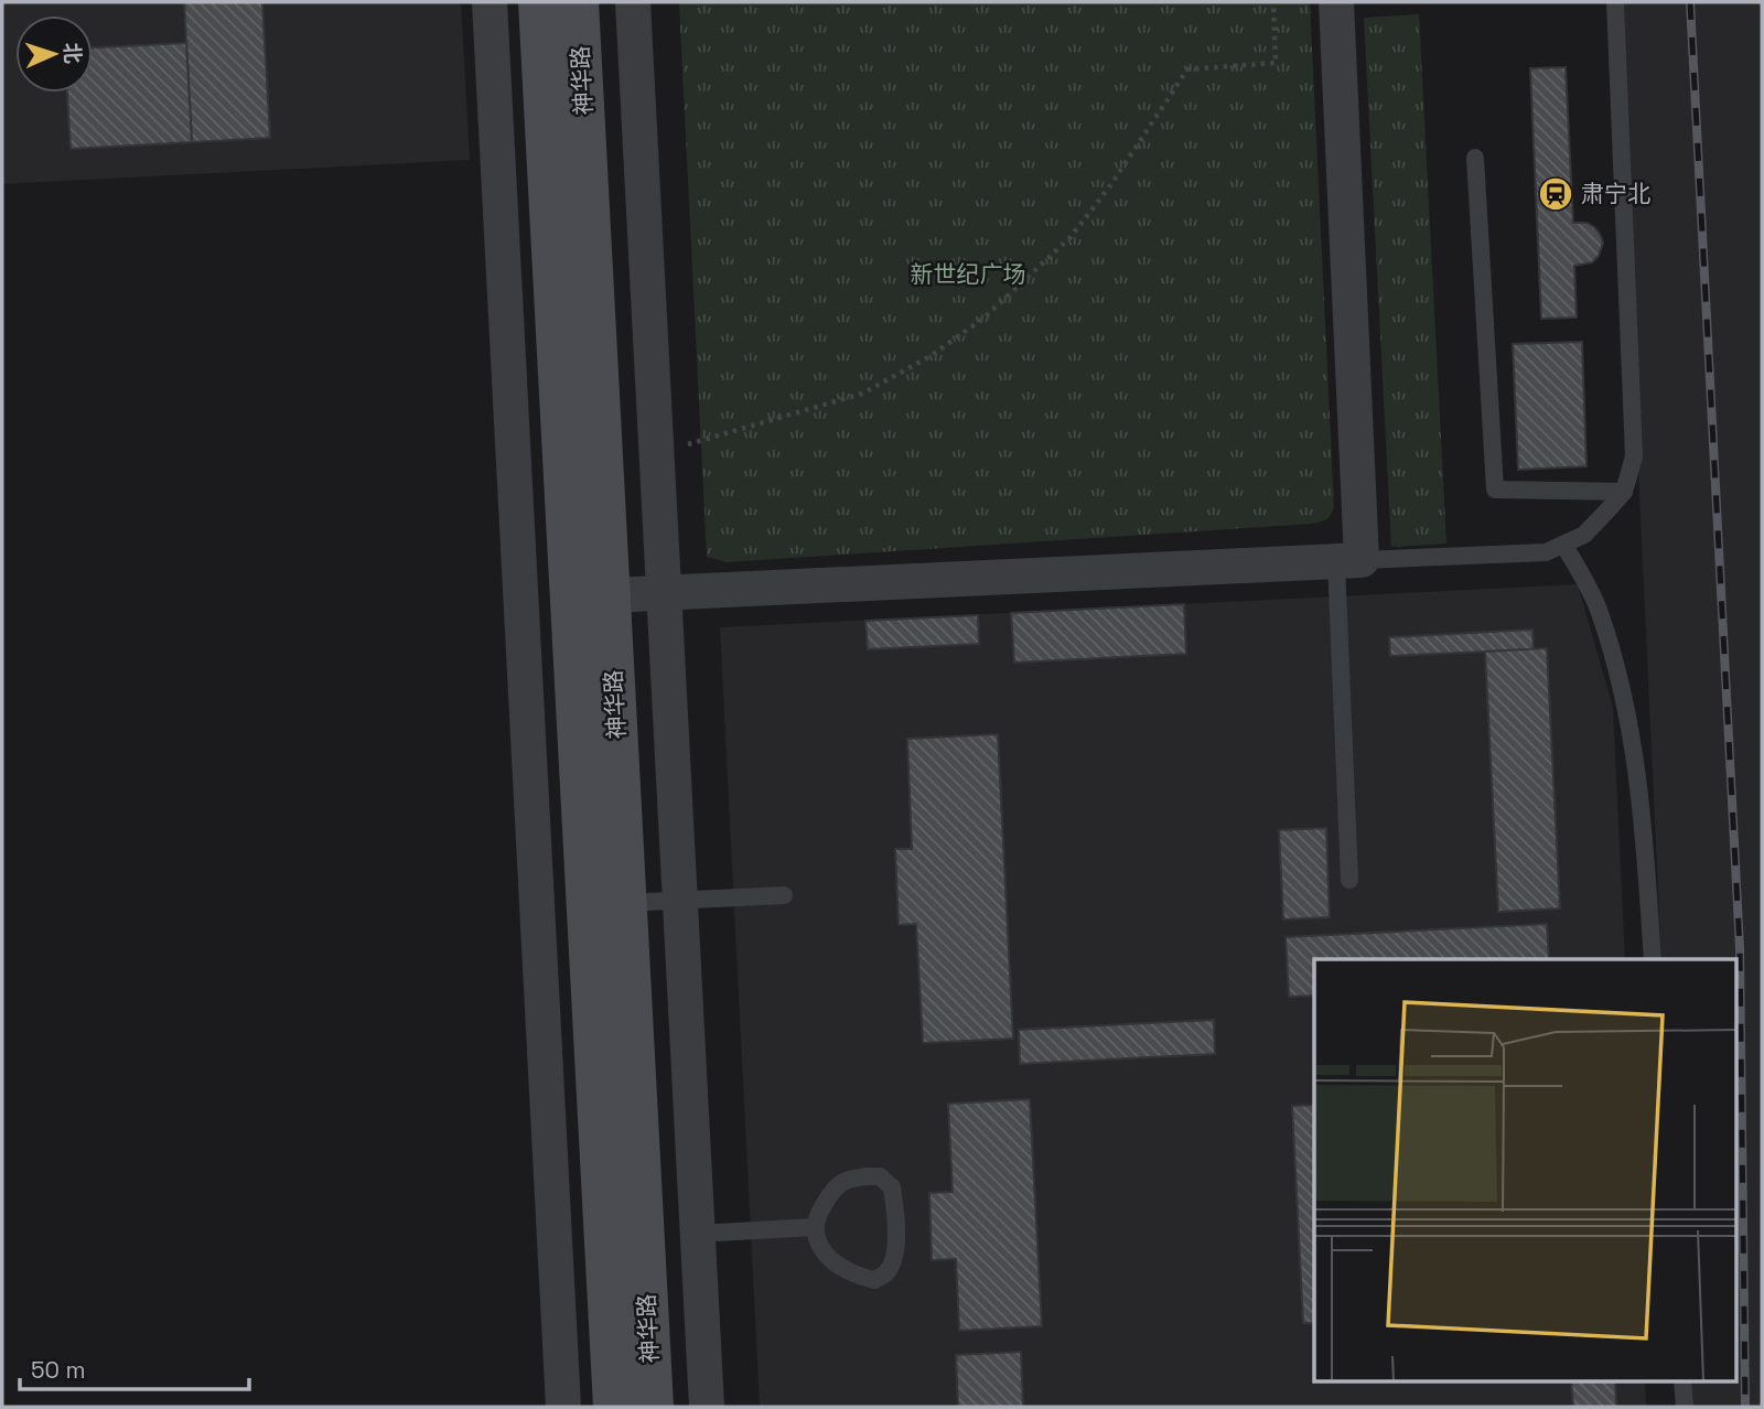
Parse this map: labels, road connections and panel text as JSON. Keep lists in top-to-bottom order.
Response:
{
  "streets": {
    "main road": ["神华路"]
  },
  "parks": ["新世纪广场"],
  "places": {
    "station": ["肃宁北"]
  },
  "scale_bar": "50 m",
  "north": "right"
}
